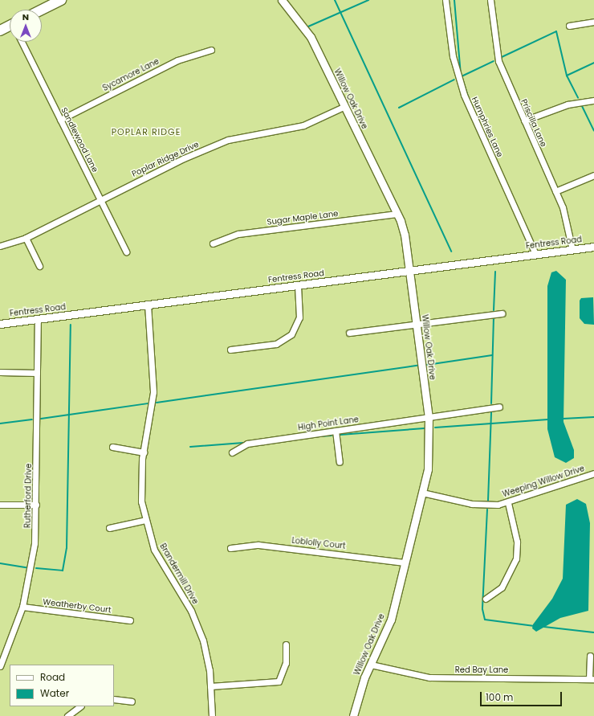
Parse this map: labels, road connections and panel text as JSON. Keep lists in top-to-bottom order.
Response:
{
  "streets": {
    "street": [
      "Sycamore Lane",
      "Willow Oak Drive",
      "Priscilla Lane",
      "Humphries Lane",
      "Sandlewood Lane",
      "Poplar Ridge Drive",
      "Sugar Maple Lane",
      "Fentress Road",
      "High Point Lane",
      "Weeping Willow Drive",
      "Rutherford Drive",
      "Loblolly Court",
      "Brandermill Drive",
      "Weatherby Court",
      "Red Bay Lane"
    ]
  },
  "crossings": [
    ["Sycamore Lane", "Sandlewood Lane"],
    ["Willow Oak Drive", "Poplar Ridge Drive"],
    ["Willow Oak Drive", "Sugar Maple Lane"],
    ["Willow Oak Drive", "Fentress Road"],
    ["Willow Oak Drive", "High Point Lane"],
    ["Willow Oak Drive", "Weeping Willow Drive"],
    ["Willow Oak Drive", "Loblolly Court"],
    ["Willow Oak Drive", "Red Bay Lane"],
    ["Priscilla Lane", "Fentress Road"],
    ["Humphries Lane", "Fentress Road"],
    ["Sandlewood Lane", "Poplar Ridge Drive"],
    ["Fentress Road", "Rutherford Drive"],
    ["Fentress Road", "Brandermill Drive"],
    ["Rutherford Drive", "Weatherby Court"]
  ],
  "districts": ["POPLAR RIDGE"],
  "legend": ["Road", "Water"],
  "scale_bar": "100 m",
  "north": "top"
}
